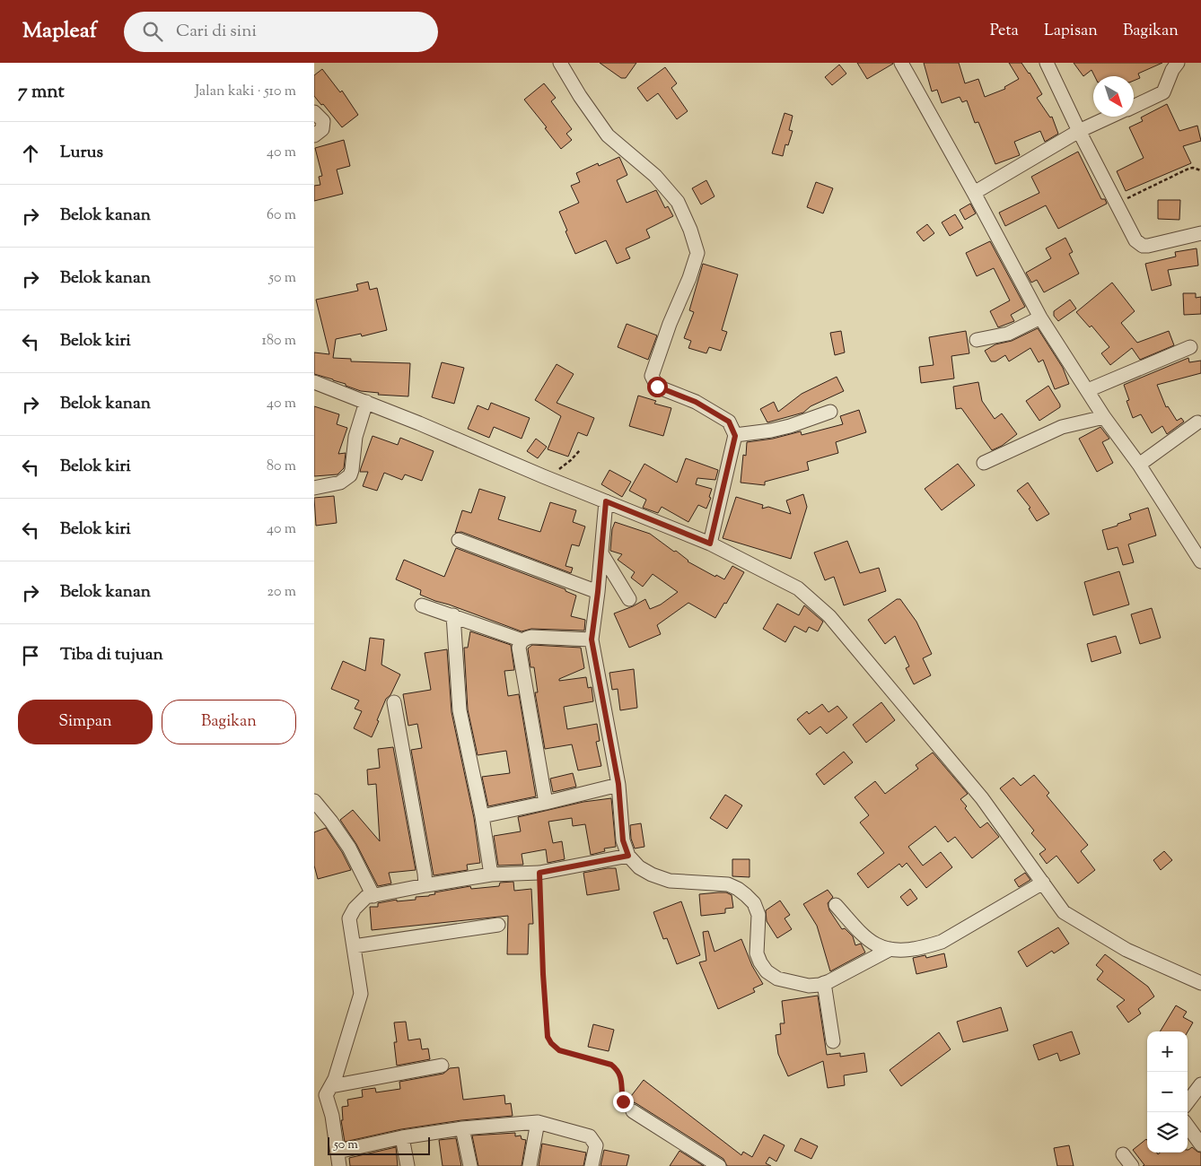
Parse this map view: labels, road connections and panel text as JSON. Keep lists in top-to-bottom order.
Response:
{
  "scale_bar": "50 m",
  "north": "bottom right",
  "page": {
    "header": "Mapleaf",
    "search": "Cari di sini",
    "nav": ["Peta", "Lapisan", "Bagikan"],
    "heading": ["7 mnt", "Jalan kaki · 510 m"],
    "list": [
      ["Lurus", "40 m"],
      ["Belok kanan", "60 m"],
      ["Belok kanan", "50 m"],
      ["Belok kiri", "180 m"],
      ["Belok kanan", "40 m"],
      ["Belok kiri", "80 m"],
      ["Belok kiri", "40 m"],
      ["Belok kanan", "20 m"],
      "Tiba di tujuan"
    ],
    "buttons": ["Simpan", "Bagikan"],
    "map_buttons": ["+", "−"],
    "scale": "50 m"
  }
}
